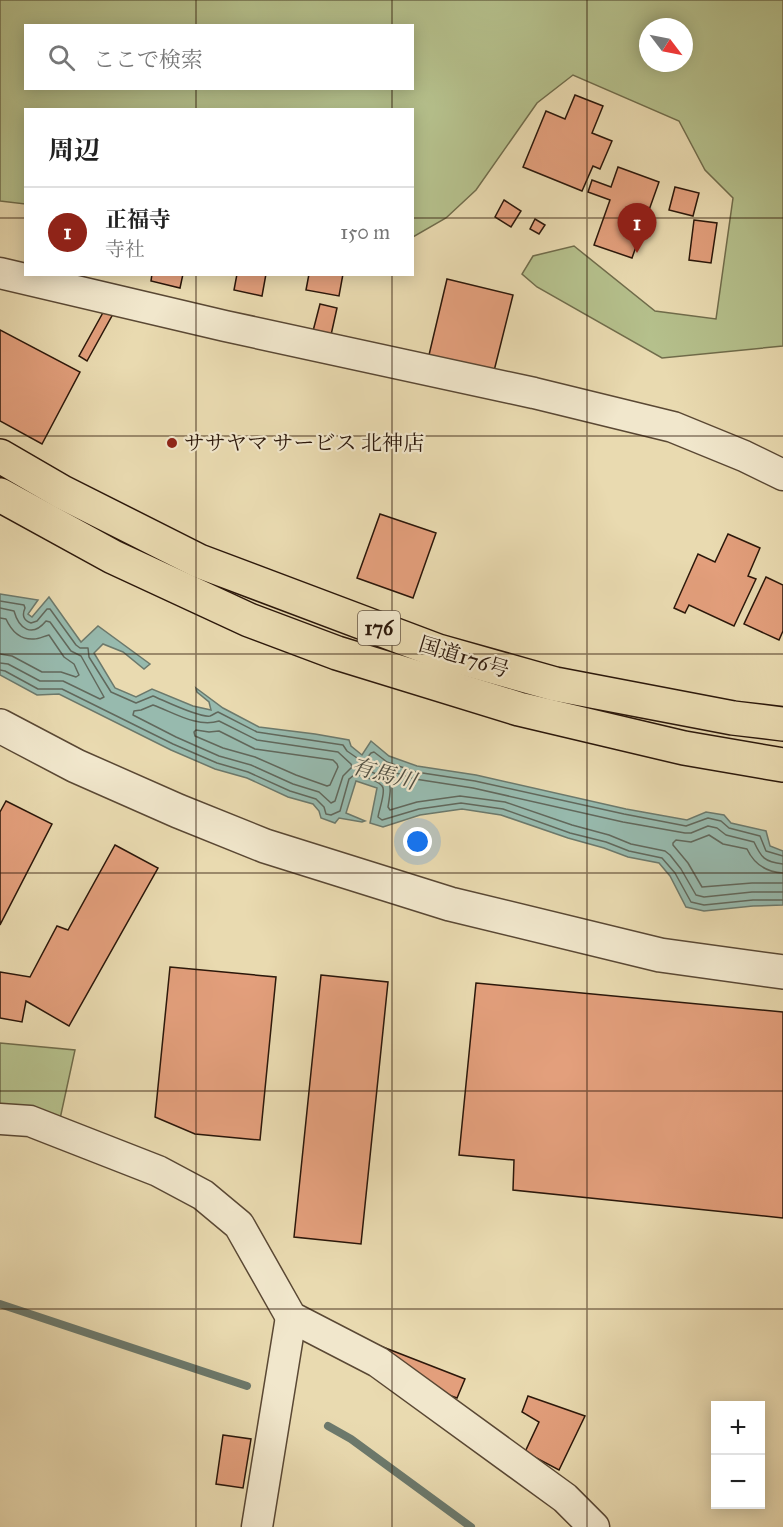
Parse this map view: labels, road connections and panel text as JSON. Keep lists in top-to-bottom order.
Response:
{
  "streets": {
    "highway": ["176", "国道176号"]
  },
  "water": ["有馬川"],
  "places": ["ササヤマ サービス 北神店"],
  "north": "bottom right",
  "page": {
    "search": "ここで検索",
    "heading": "周辺",
    "list": [
      {
        "mark": "1",
        "name": "正福寺",
        "note": "寺社",
        "value": "150 m"
      }
    ],
    "pins": "1",
    "map_buttons": ["+", "−"]
  }
}
